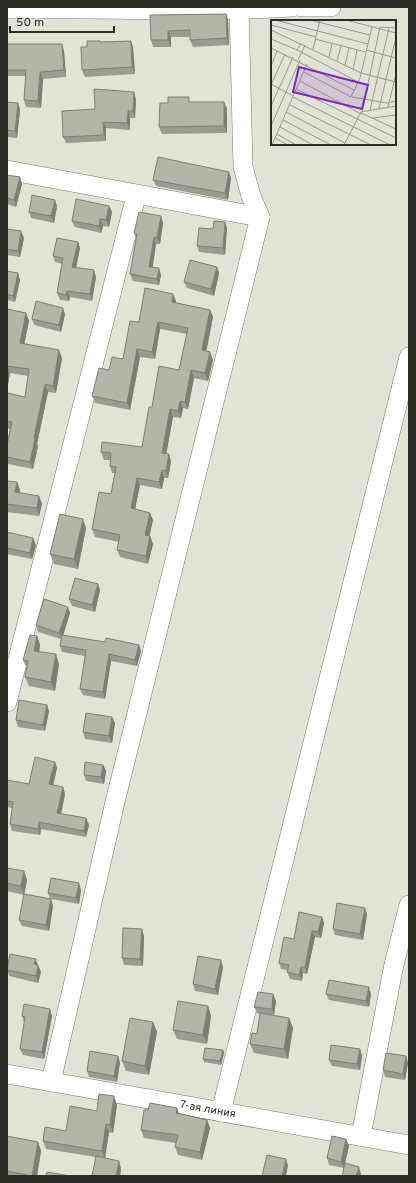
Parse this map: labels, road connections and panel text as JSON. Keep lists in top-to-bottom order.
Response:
{
  "streets": {
    "street": ["7-ая линия"]
  },
  "scale_bar": "50 m"
}
